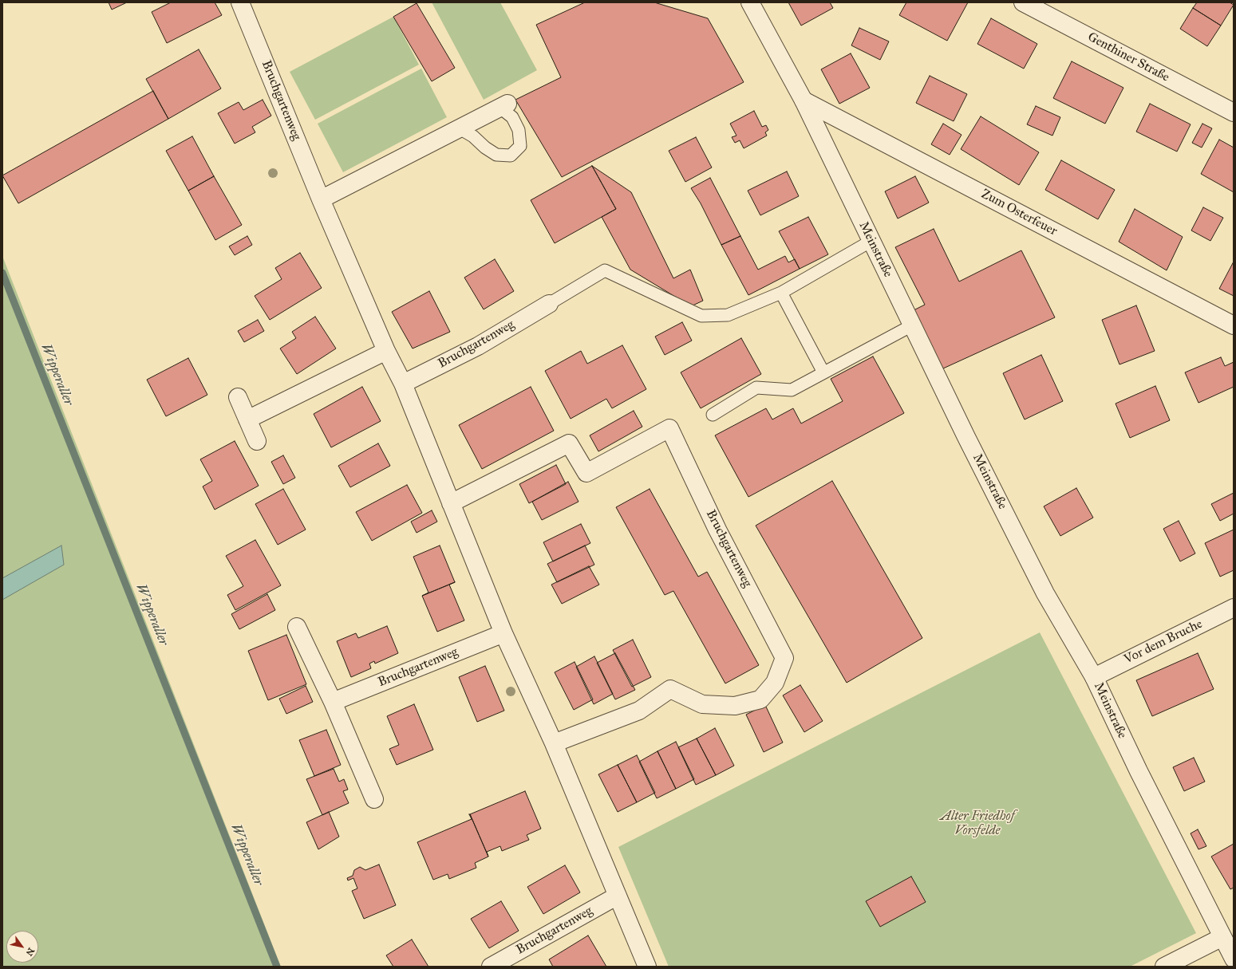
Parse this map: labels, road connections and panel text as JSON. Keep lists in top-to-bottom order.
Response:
{
  "streets": {
    "street": [
      "Genthiner Straße",
      "Bruchgartenweg",
      "Zum Osterfeuer",
      "Meinstraße",
      "Vor dem Bruche"
    ]
  },
  "crossings": [
    ["Zum Osterfeuer", "Meinstraße"],
    ["Meinstraße", "Vor dem Bruche"]
  ],
  "water": ["Wipperaller"],
  "parks": ["Alter Friedhof Vorsfelde"],
  "north": "bottom right"
}
